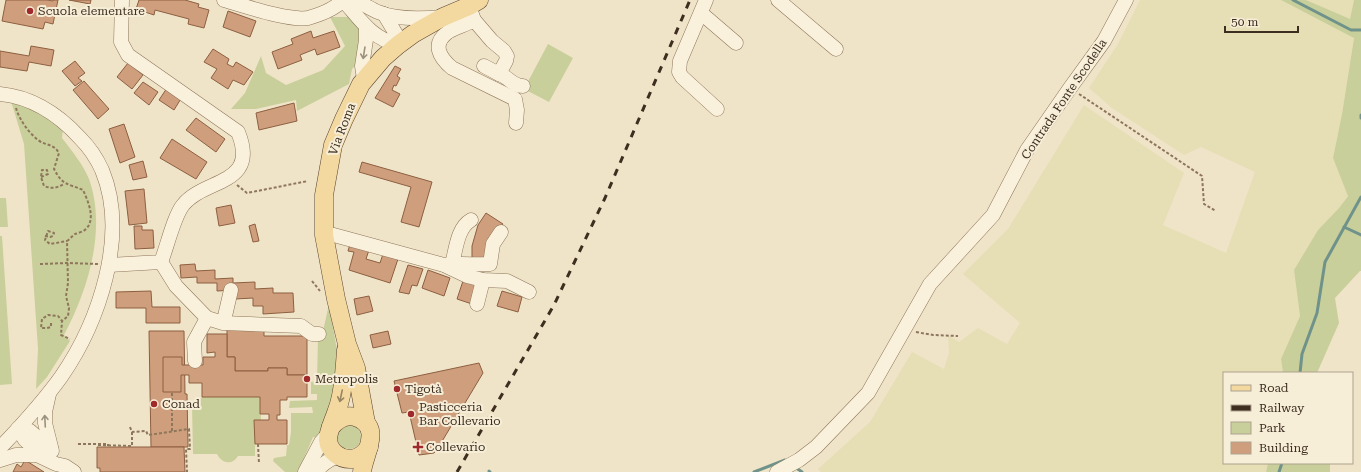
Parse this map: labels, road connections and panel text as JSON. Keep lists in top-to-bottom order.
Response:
{
  "streets": {
    "main road": ["Via Roma"],
    "street": ["Contrada Fonte Scodella"]
  },
  "places": {
    "other": [
      "Scuola elementare",
      "Metropolis",
      "Tigotà",
      "Conad",
      "Pasticceria Bar Collevario"
    ],
    "health": ["Collevario"]
  },
  "legend": [
    "Road",
    "Railway",
    "Park",
    "Building"
  ],
  "scale_bar": "50 m"
}
